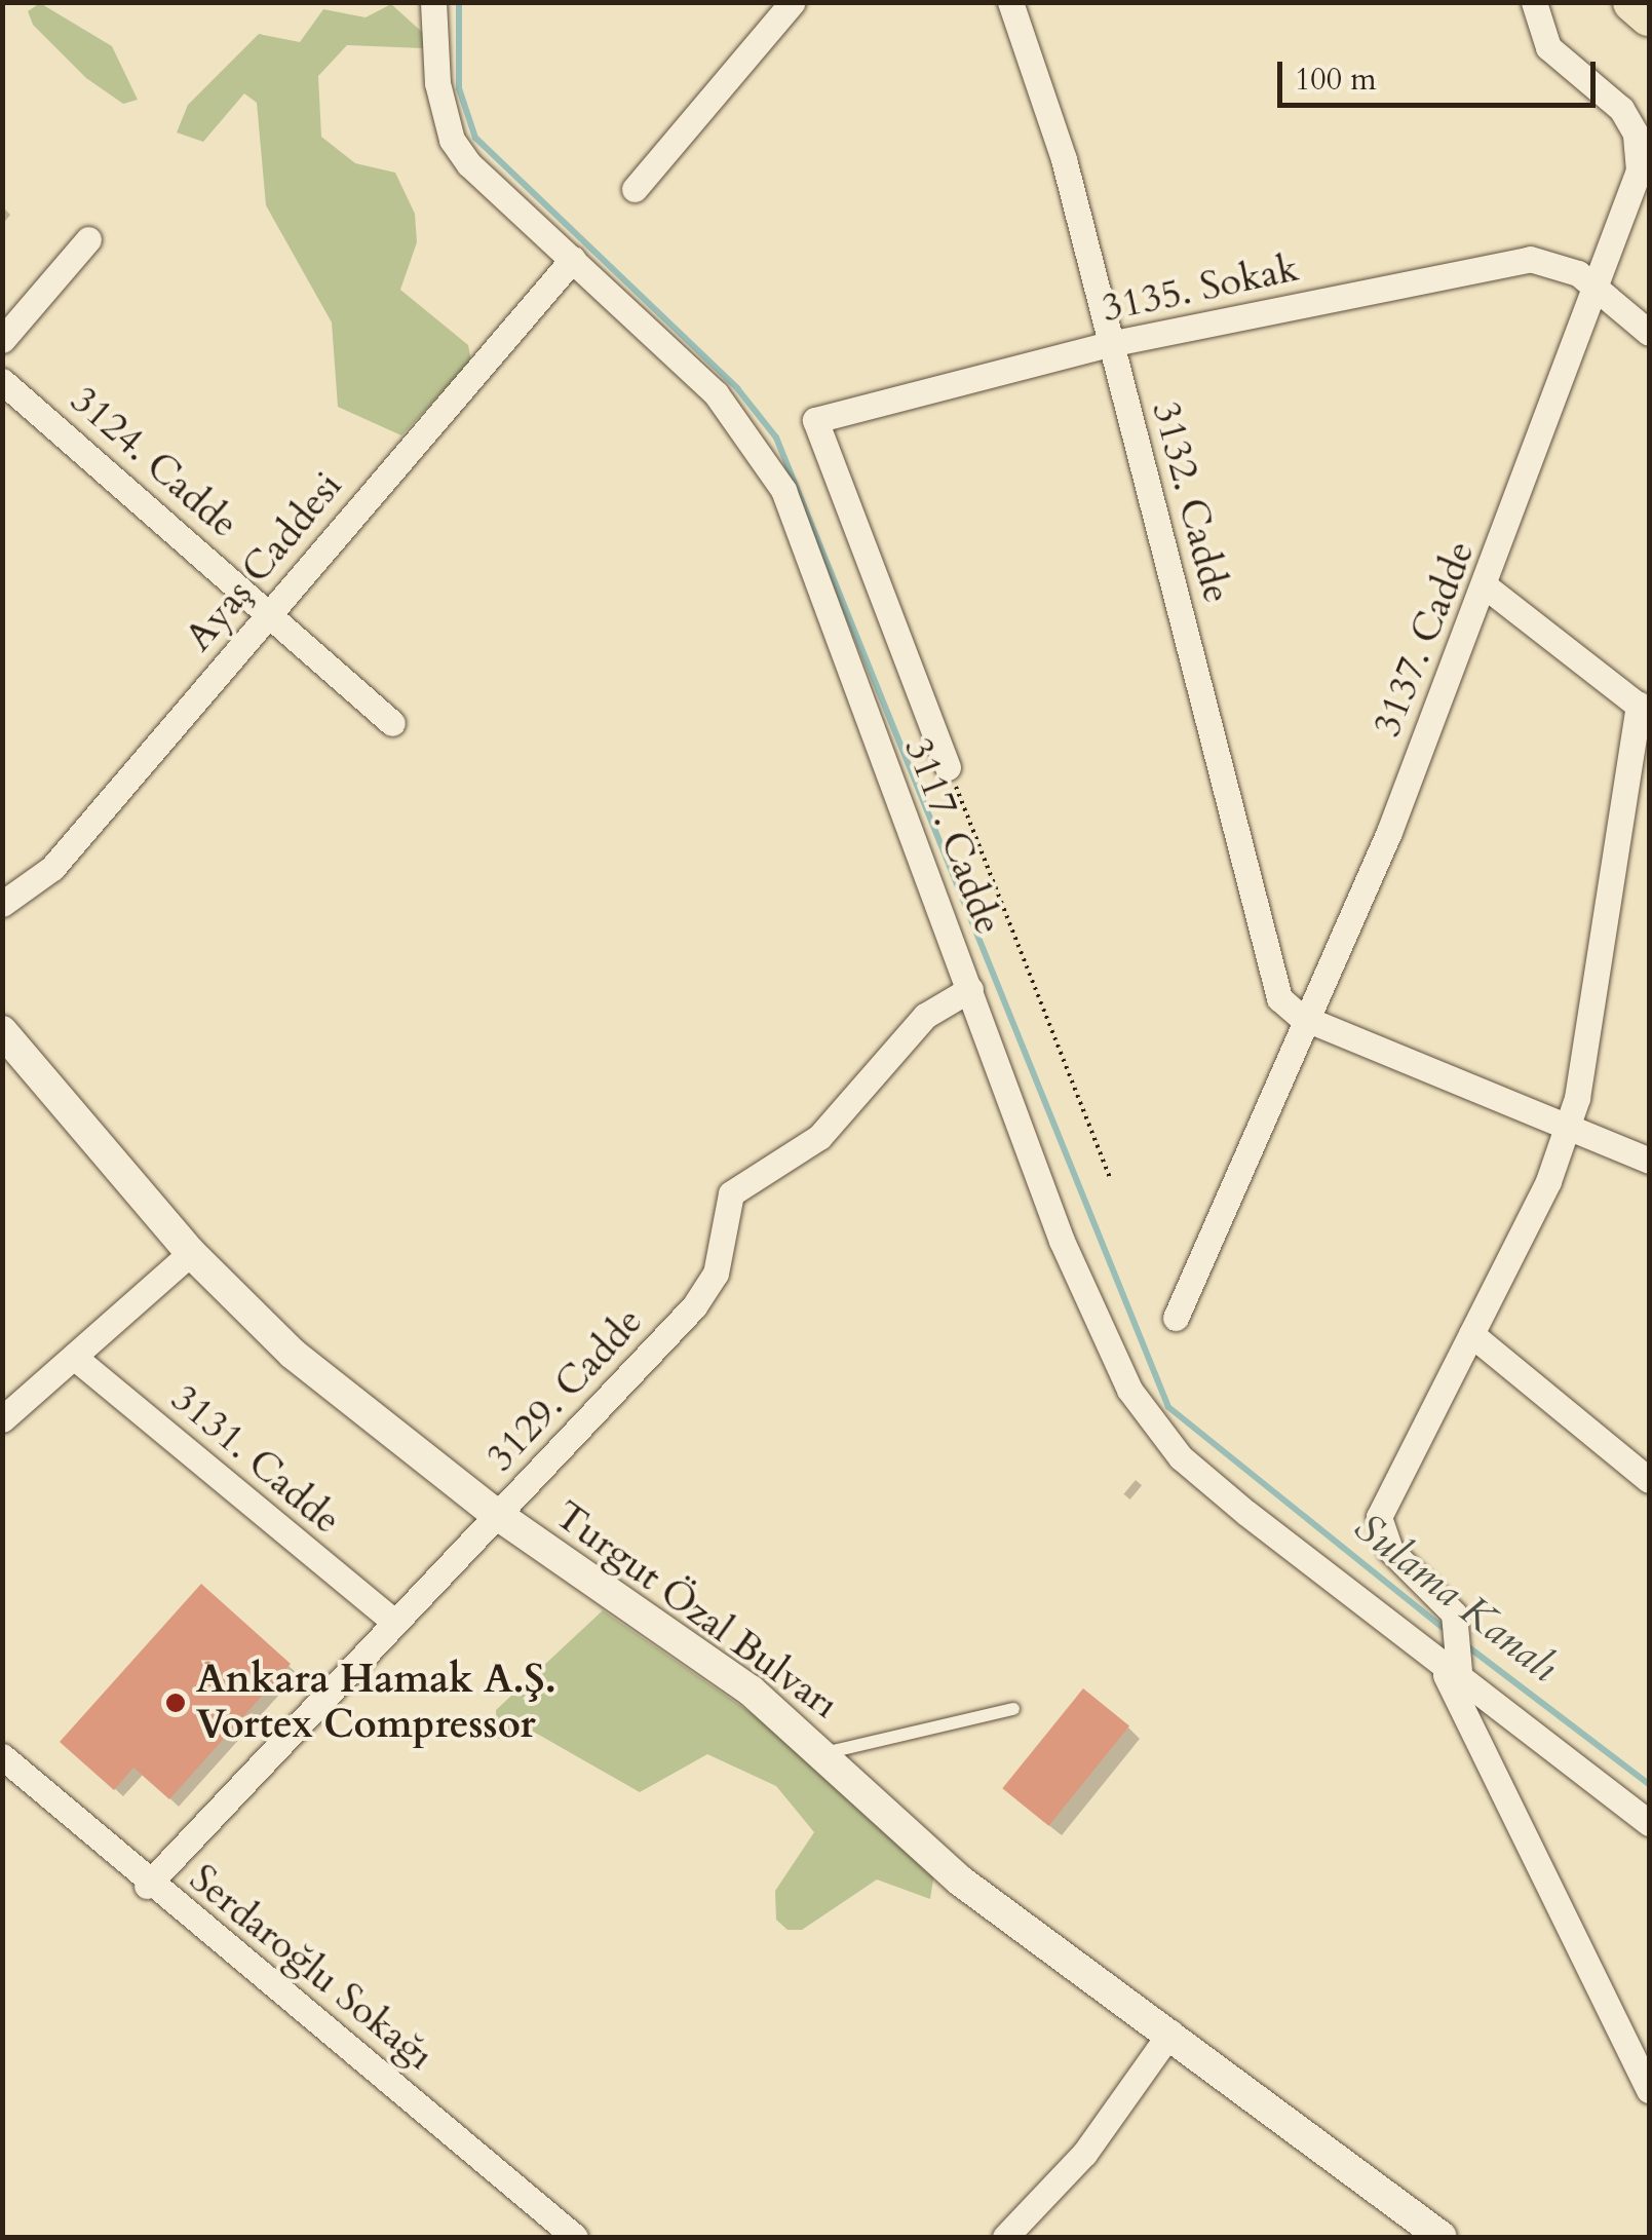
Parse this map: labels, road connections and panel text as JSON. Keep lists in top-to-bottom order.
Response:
{
  "streets": {
    "street": [
      "3135. Sokak",
      "3124. Cadde",
      "3132. Cadde",
      "Ayaş Caddesi",
      "3137. Cadde",
      "3117. Cadde",
      "3129. Cadde",
      "3131. Cadde",
      "Turgut Özal Bulvarı",
      "Serdaroğlu Sokağı"
    ]
  },
  "crossings": [
    ["3135. Sokak", "3132. Cadde"],
    ["3135. Sokak", "3137. Cadde"],
    ["3124. Cadde", "Ayaş Caddesi"],
    ["3132. Cadde", "3137. Cadde"],
    ["Ayaş Caddesi", "3117. Cadde"],
    ["3117. Cadde", "3129. Cadde"],
    ["3129. Cadde", "3131. Cadde"],
    ["3129. Cadde", "Turgut Özal Bulvarı"],
    ["3129. Cadde", "Serdaroğlu Sokağı"]
  ],
  "water": ["Sulama Kanalı"],
  "places": ["Ankara Hamak A.Ş. Vortex Compressor"],
  "scale_bar": "100 m"
}
